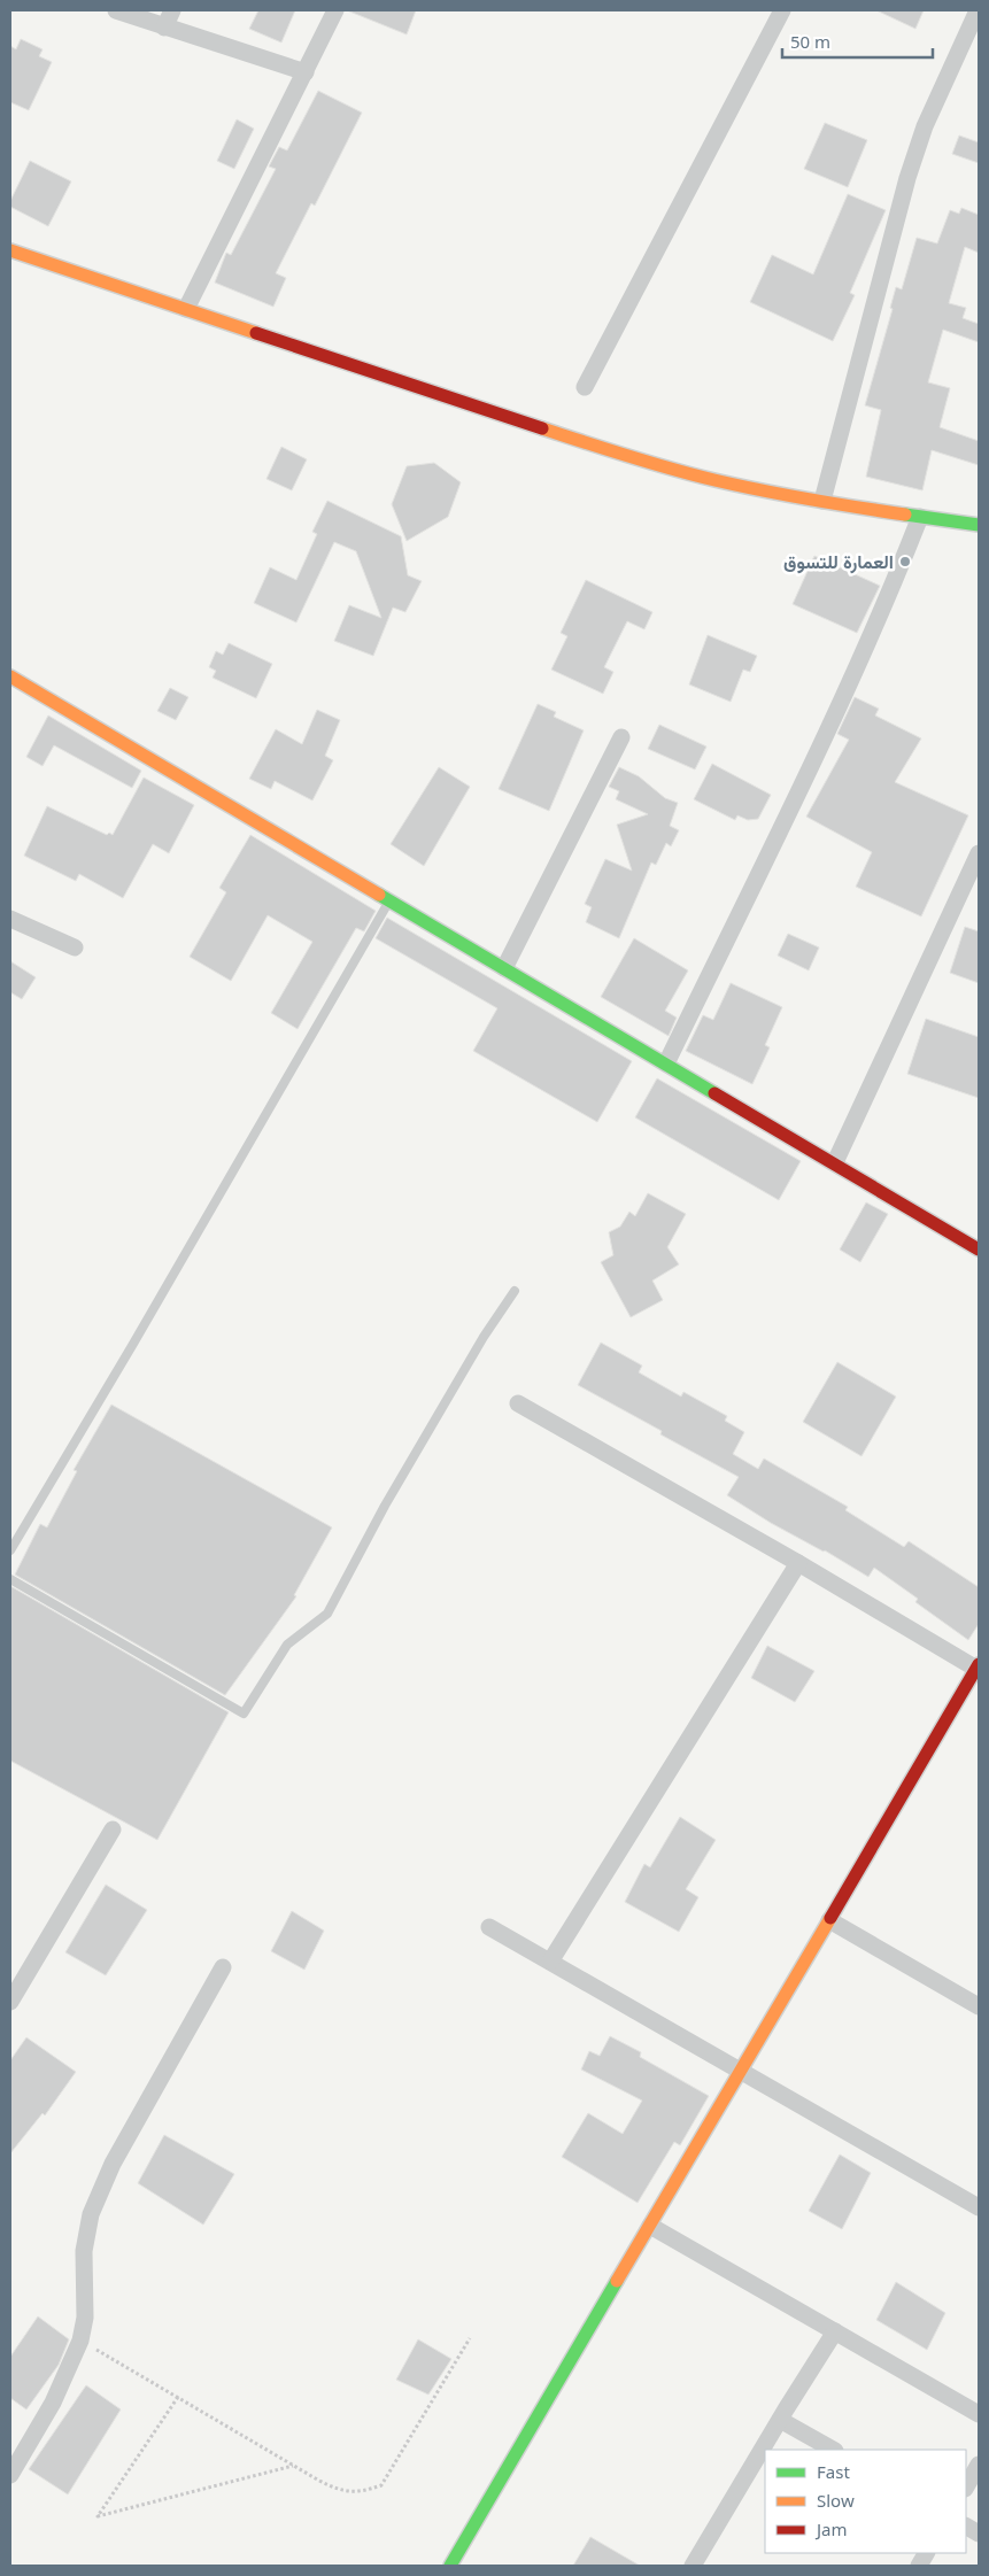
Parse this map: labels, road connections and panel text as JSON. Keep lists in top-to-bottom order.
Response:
{
  "places": ["العمارة للتسوق"],
  "legend": ["Fast", "Slow", "Jam"],
  "scale_bar": "50 m"
}
